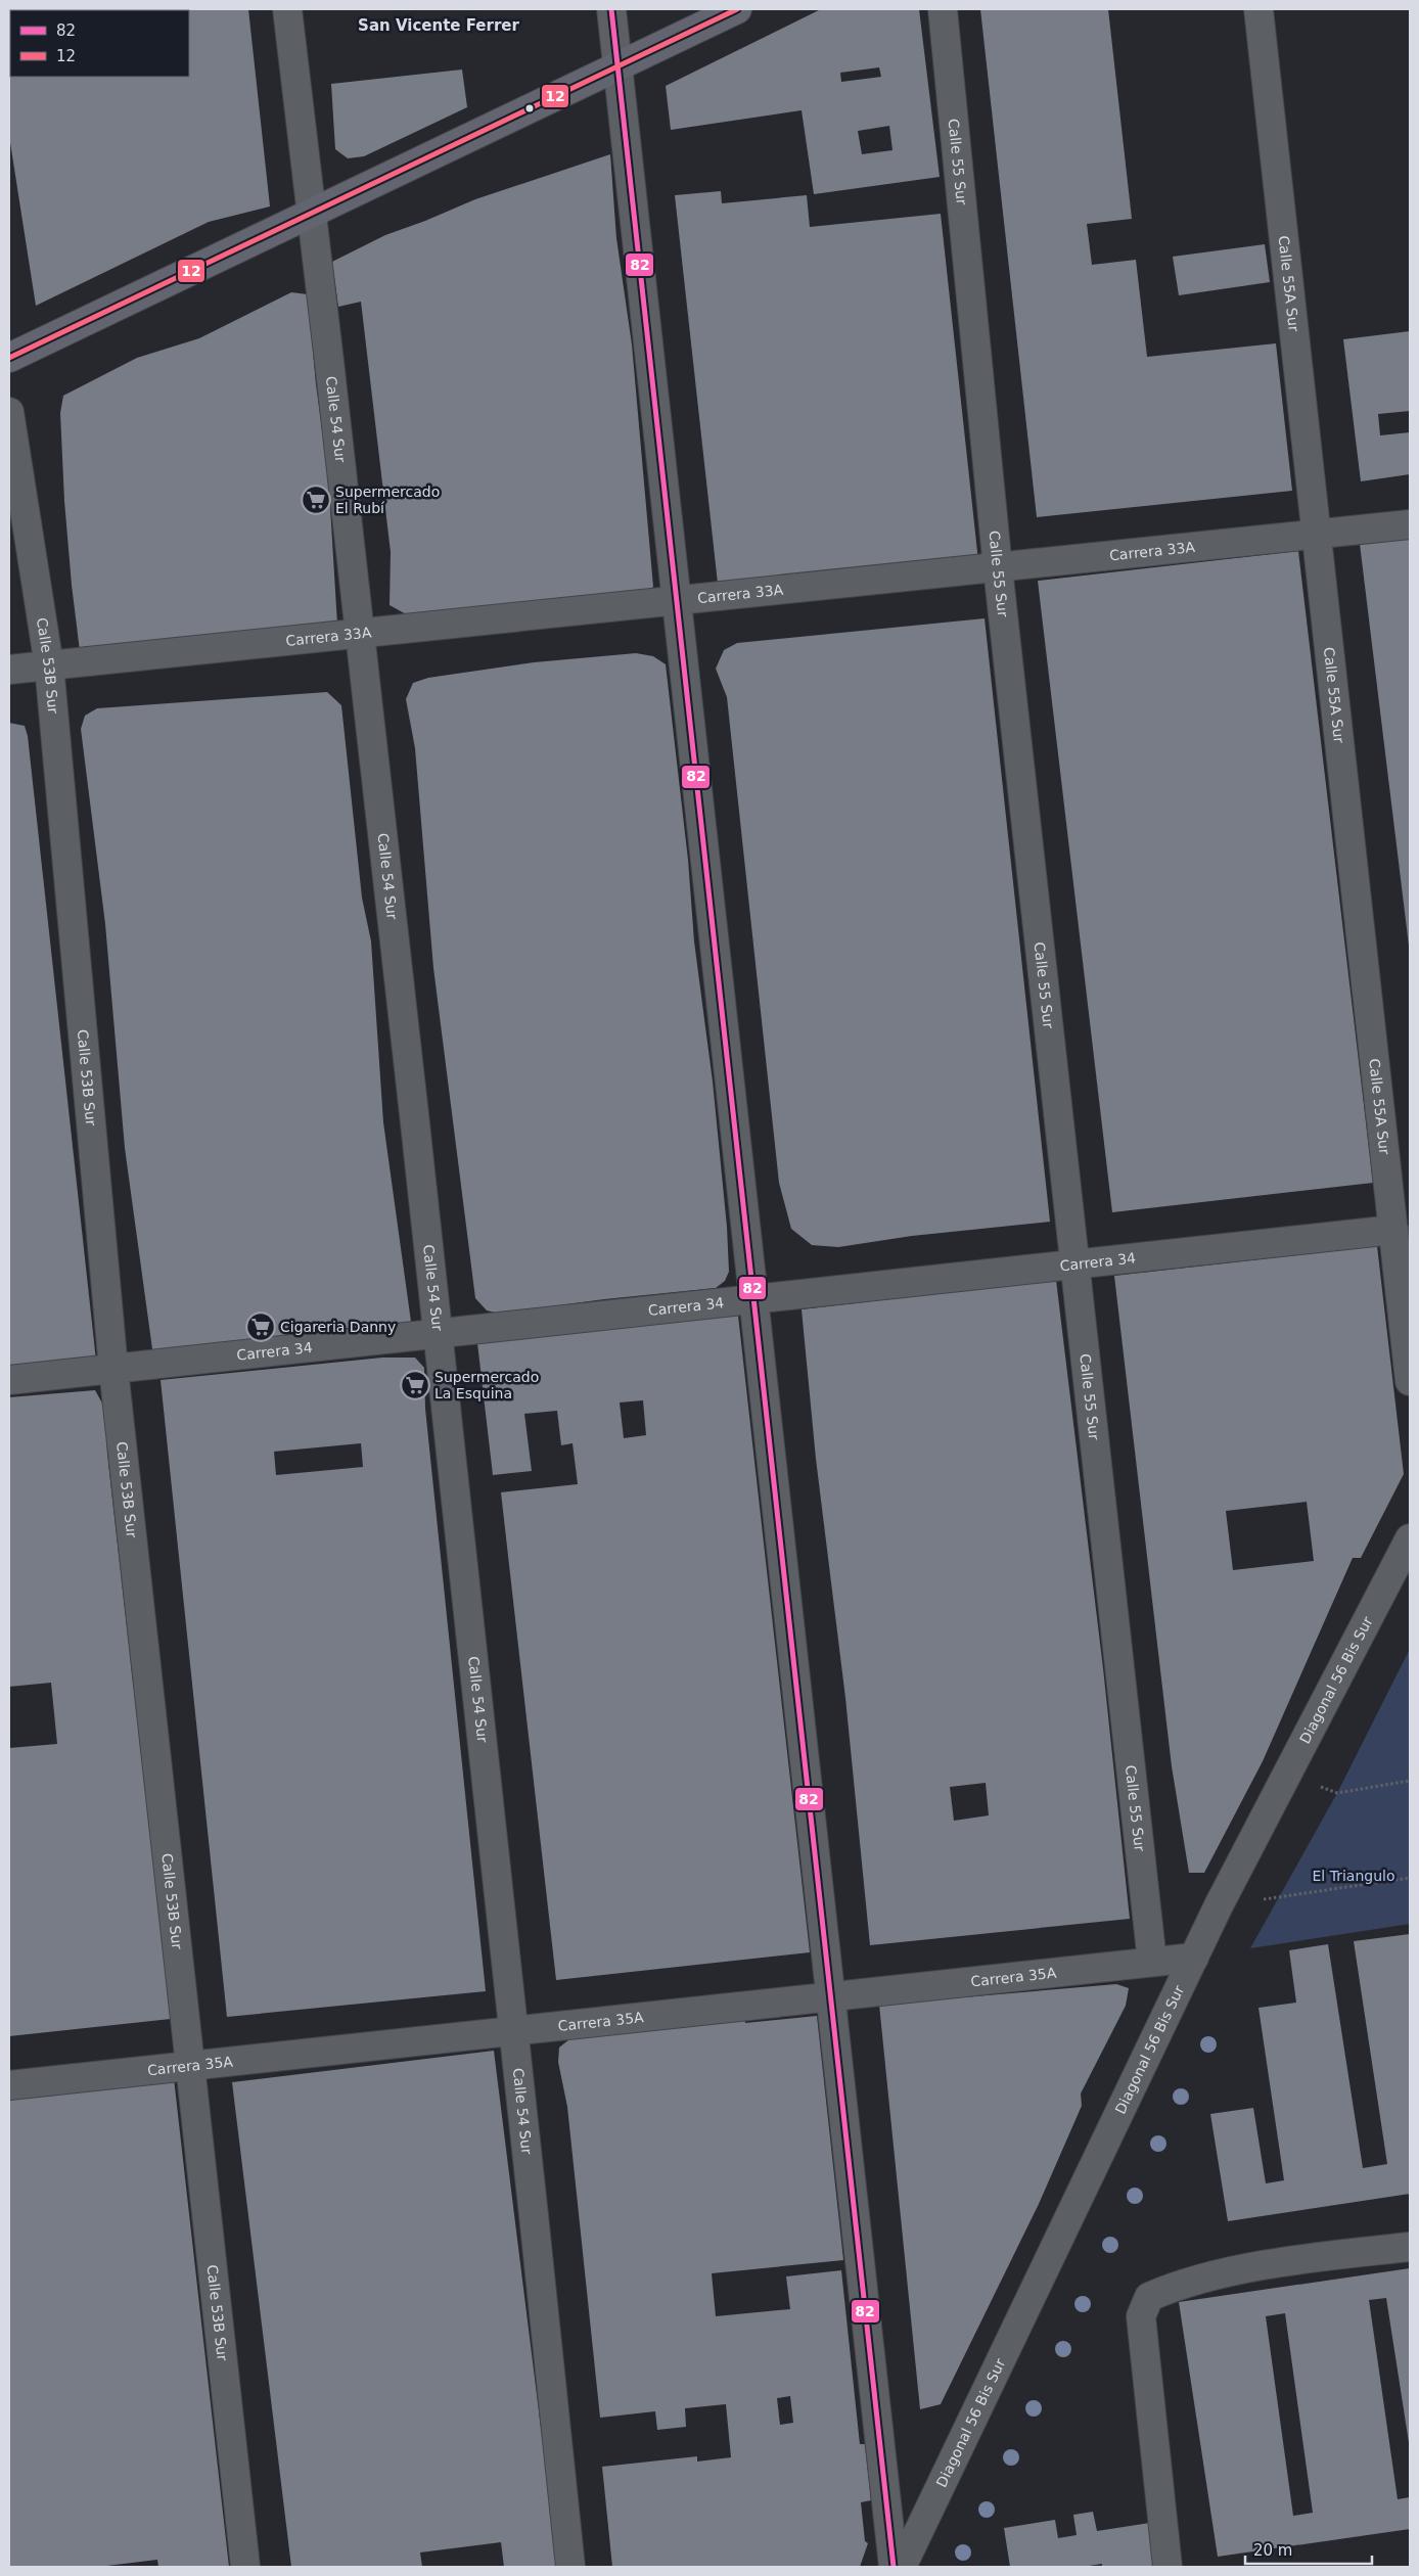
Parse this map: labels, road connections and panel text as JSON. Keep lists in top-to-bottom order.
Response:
{
  "streets": {
    "street": [
      "Calle 55 Sur",
      "Calle 55A Sur",
      "Calle 54 Sur",
      "Carrera 33A",
      "Calle 53B Sur",
      "Carrera 34",
      "Diagonal 56 Bis Sur",
      "Carrera 35A"
    ]
  },
  "crossings": [
    ["Calle 55 Sur", "Carrera 33A"],
    ["Calle 55 Sur", "Carrera 34"],
    ["Calle 55 Sur", "Carrera 35A"],
    ["Calle 55A Sur", "Carrera 33A"],
    ["Calle 55A Sur", "Carrera 34"],
    ["Calle 54 Sur", "Carrera 33A"],
    ["Calle 54 Sur", "Carrera 34"],
    ["Calle 54 Sur", "Carrera 35A"],
    ["Carrera 33A", "Calle 53B Sur"],
    ["Calle 53B Sur", "Carrera 34"],
    ["Calle 53B Sur", "Carrera 35A"],
    ["Diagonal 56 Bis Sur", "Carrera 35A"]
  ],
  "districts": ["San Vicente Ferrer"],
  "parks": ["El Triangulo"],
  "places": {
    "supermarket": ["Supermercado El Rubí", "Cigareria Danny", "Supermercado La Esquina"]
  },
  "lines": ["transit line 82", "transit line 12"],
  "legend": ["82", "12"],
  "scale_bar": "20 m"
}
